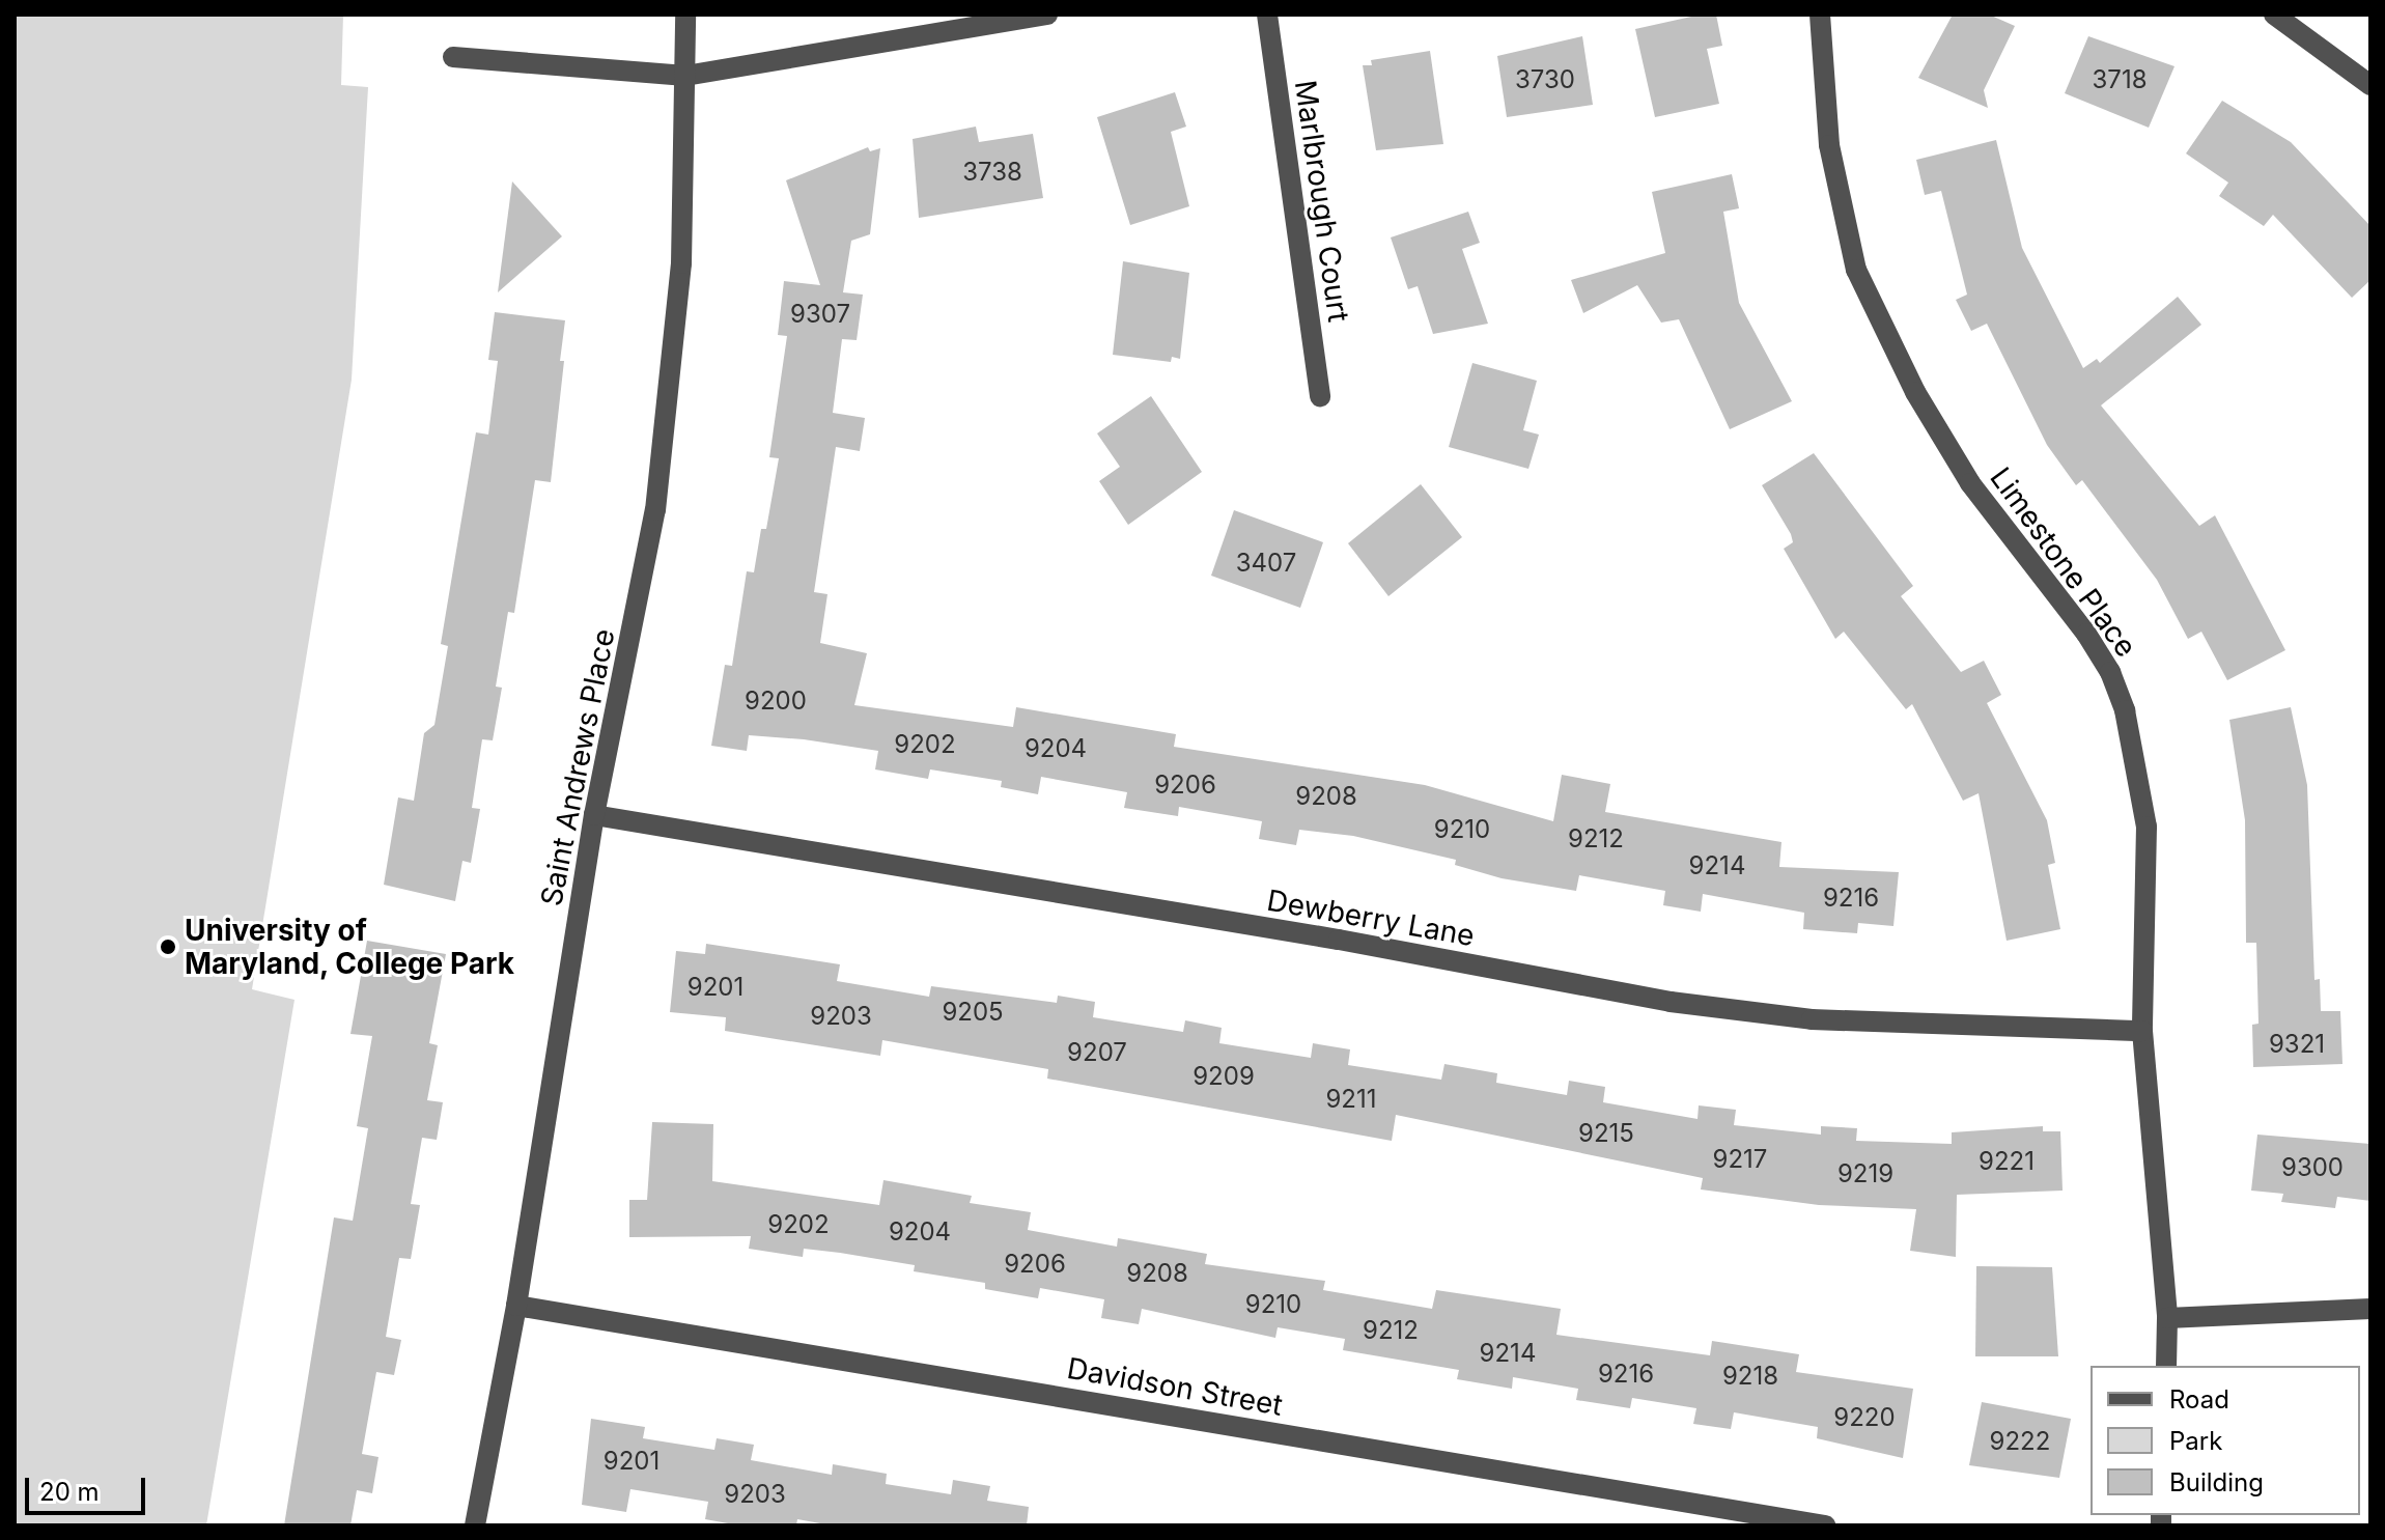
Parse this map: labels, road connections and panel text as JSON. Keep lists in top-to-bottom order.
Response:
{
  "streets": {
    "street": [
      "Marlbrough Court",
      "Limestone Place",
      "Saint Andrews Place",
      "Dewberry Lane",
      "Davidson Street"
    ]
  },
  "crossings": [
    ["Limestone Place", "Dewberry Lane"],
    ["Saint Andrews Place", "Dewberry Lane"],
    ["Saint Andrews Place", "Davidson Street"]
  ],
  "places": ["University of Maryland, College Park"],
  "house_numbers": [
    "3730",
    "3718",
    "3738",
    "9307",
    "3407",
    "9200",
    "9202",
    "9204",
    "9206",
    "9208",
    "9210",
    "9212",
    "9214",
    "9216",
    "9201",
    "9205",
    "9203",
    "9321",
    "9207",
    "9209",
    "9211",
    "9215",
    "9217",
    "9221",
    "9300",
    "9219",
    "9202",
    "9204",
    "9206",
    "9208",
    "9210",
    "9212",
    "9214",
    "9216",
    "9218",
    "9220",
    "9222",
    "9201",
    "9203"
  ],
  "legend": ["Road", "Park", "Building"],
  "scale_bar": "20 m"
}
